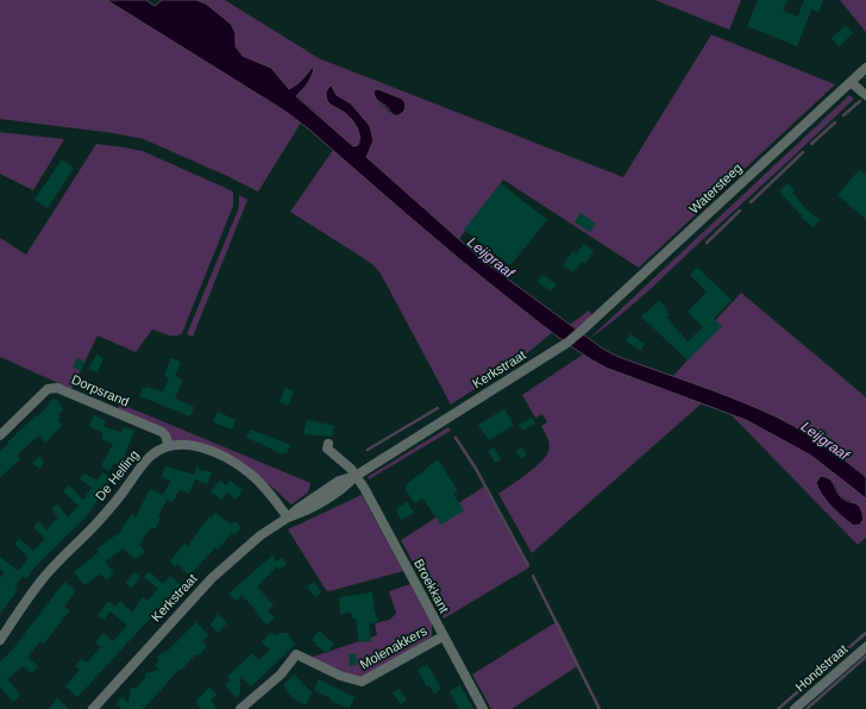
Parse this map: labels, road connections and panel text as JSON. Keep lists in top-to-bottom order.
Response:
{
  "streets": {
    "street": [
      "Watersteeg",
      "Kerkstraat",
      "Dorpsrand",
      "De Helling",
      "Broekkant",
      "Molenakkers",
      "Hondstraat"
    ]
  },
  "crossings": [
    ["Watersteeg", "Kerkstraat"],
    ["Kerkstraat", "Broekkant"],
    ["Dorpsrand", "De Helling"],
    ["Broekkant", "Molenakkers"]
  ],
  "water": ["Leijgraaf"]
}
